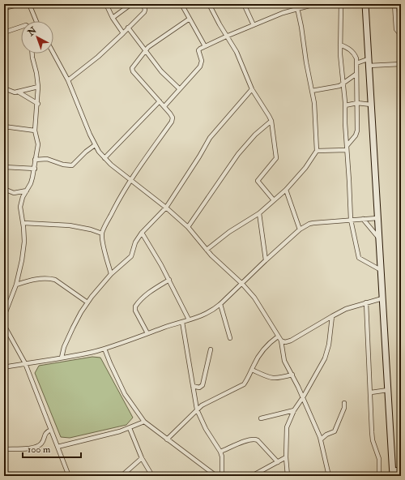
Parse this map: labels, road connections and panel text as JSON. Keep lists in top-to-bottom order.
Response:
{
  "scale_bar": "100 m",
  "north": "top left"
}
